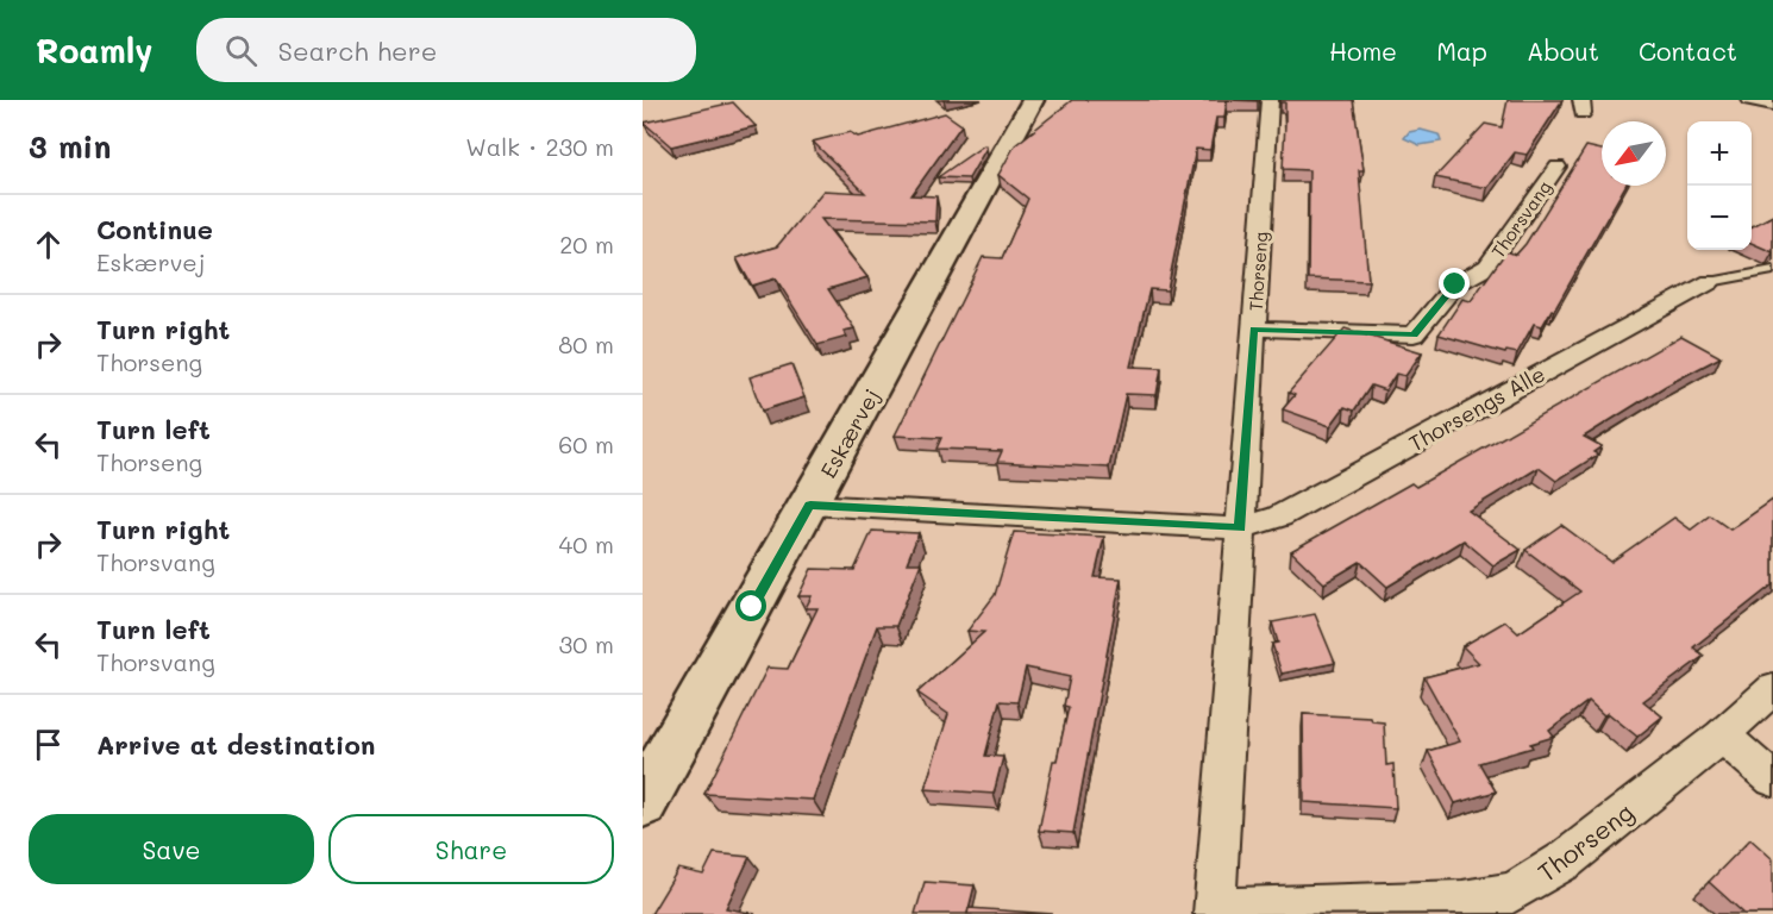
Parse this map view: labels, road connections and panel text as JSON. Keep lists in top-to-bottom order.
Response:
{
  "streets": {
    "street": [
      "Thorsvang",
      "Thorseng",
      "Thorsengs Alle",
      "Eskærvej"
    ]
  },
  "crossings": [
    ["Thorsvang", "Thorseng"],
    ["Thorseng", "Thorsengs Alle"]
  ],
  "north": "bottom left",
  "page": {
    "header": "Roamly",
    "search": "Search here",
    "nav": [
      "Home",
      "Map",
      "About",
      "Contact"
    ],
    "heading": ["3 min", "Walk · 230 m"],
    "map_buttons": ["+", "−"],
    "list": [
      ["Continue", "Eskærvej", "20 m"],
      ["Turn right", "Thorseng", "80 m"],
      ["Turn left", "Thorseng", "60 m"],
      ["Turn right", "Thorsvang", "40 m"],
      ["Turn left", "Thorsvang", "30 m"],
      "Arrive at destination"
    ],
    "buttons": ["Save", "Share"]
  }
}
